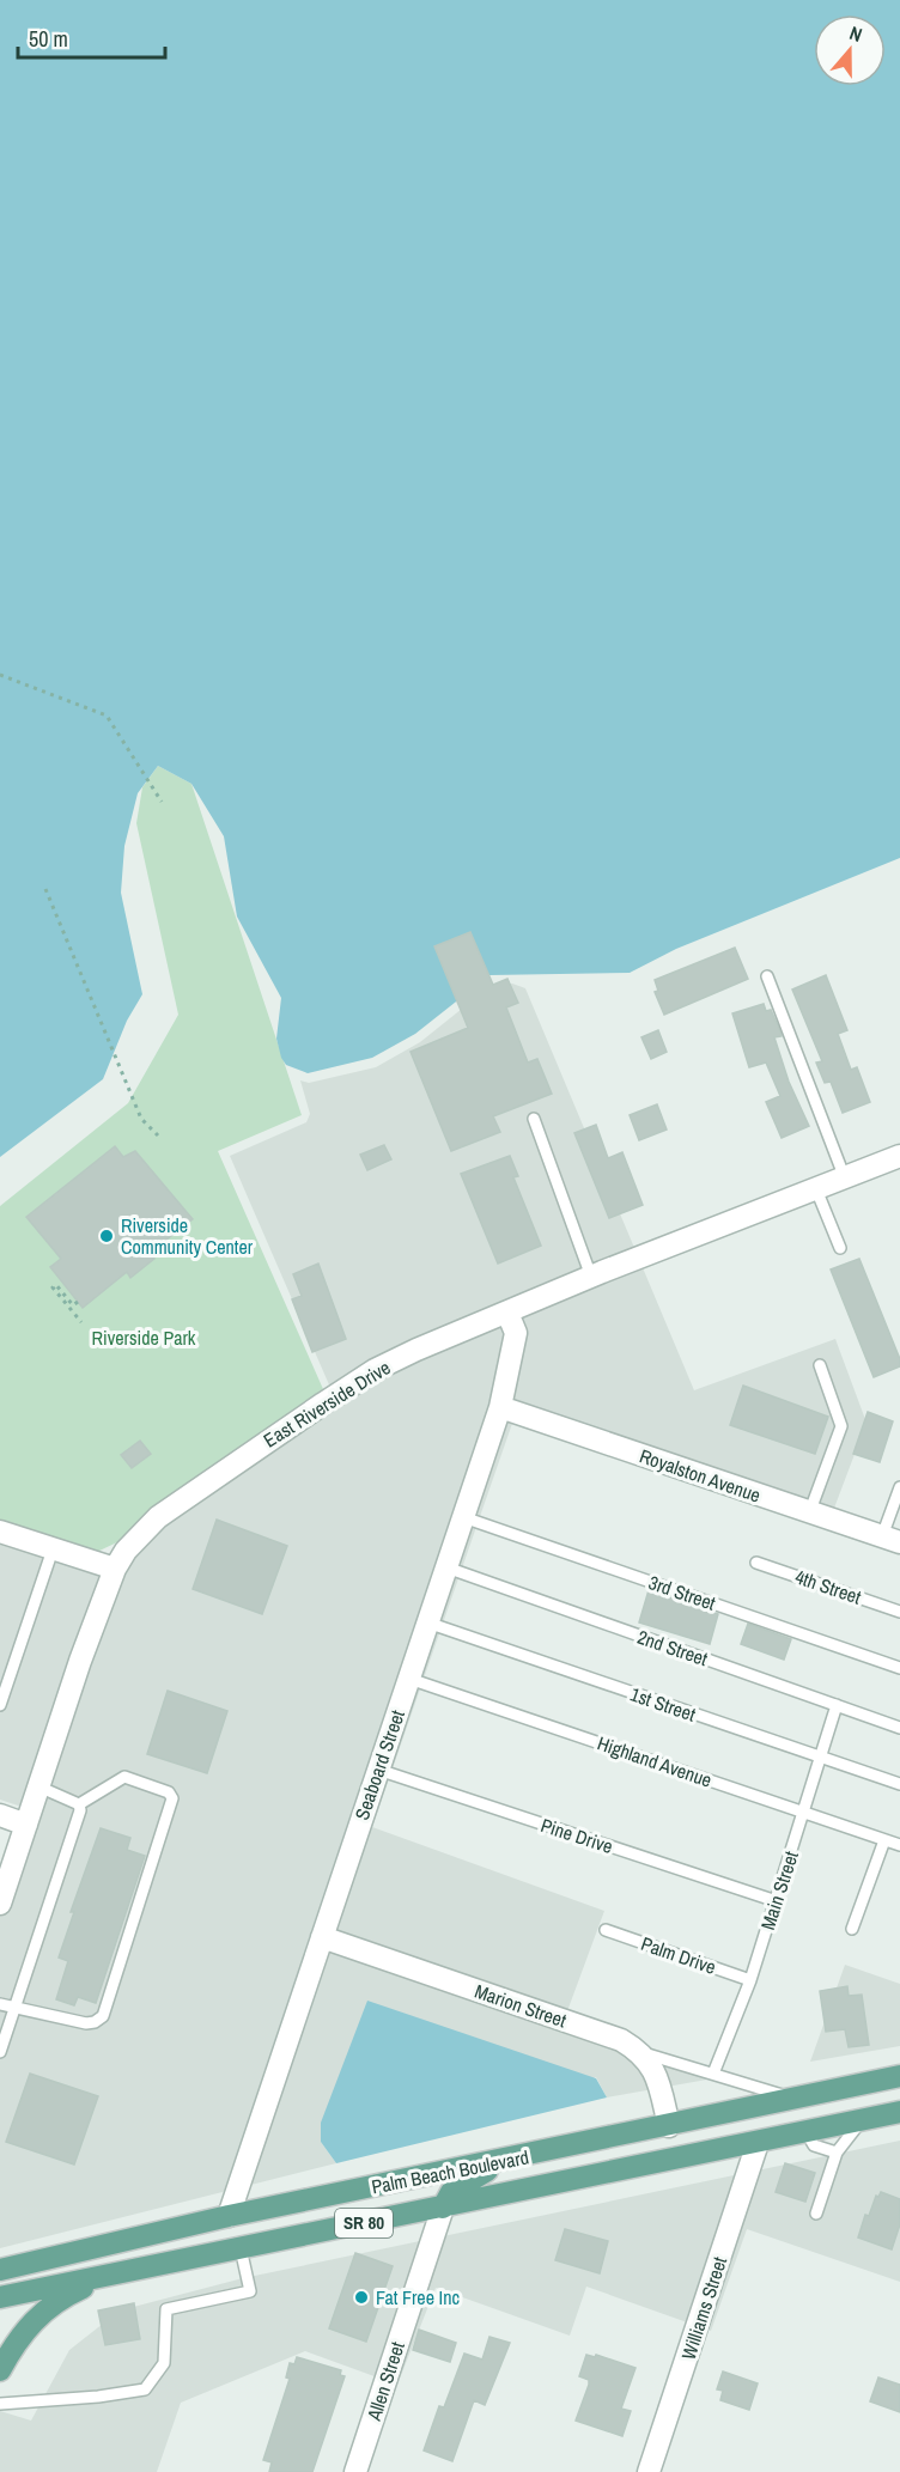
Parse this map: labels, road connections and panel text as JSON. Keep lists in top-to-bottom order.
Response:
{
  "streets": {
    "main road": ["Palm Beach Boulevard", "SR 80"],
    "street": [
      "East Riverside Drive",
      "Royalston Avenue",
      "Seaboard Street",
      "Marion Street",
      "Williams Street",
      "Allen Street"
    ],
    "lane": [
      "4th Street",
      "3rd Street",
      "2nd Street",
      "1st Street",
      "Highland Avenue",
      "Pine Drive",
      "Main Street",
      "Palm Drive"
    ]
  },
  "crossings": [
    ["East Riverside Drive", "Seaboard Street"],
    ["Royalston Avenue", "Seaboard Street"],
    ["3rd Street", "Seaboard Street"],
    ["2nd Street", "Seaboard Street"],
    ["2nd Street", "Main Street"],
    ["1st Street", "Seaboard Street"],
    ["1st Street", "Main Street"],
    ["Highland Avenue", "Seaboard Street"],
    ["Highland Avenue", "Main Street"],
    ["Seaboard Street", "Pine Drive"],
    ["Seaboard Street", "Marion Street"],
    ["Seaboard Street", "Palm Beach Boulevard"],
    ["Pine Drive", "Main Street"],
    ["Main Street", "Palm Drive"],
    ["Palm Beach Boulevard", "SR 80"],
    ["Palm Beach Boulevard", "Williams Street"],
    ["Palm Beach Boulevard", "Allen Street"]
  ],
  "parks": ["Riverside Park"],
  "places": ["Riverside Community Center", "Fat Free Inc"],
  "scale_bar": "50 m",
  "north": "top"
}
